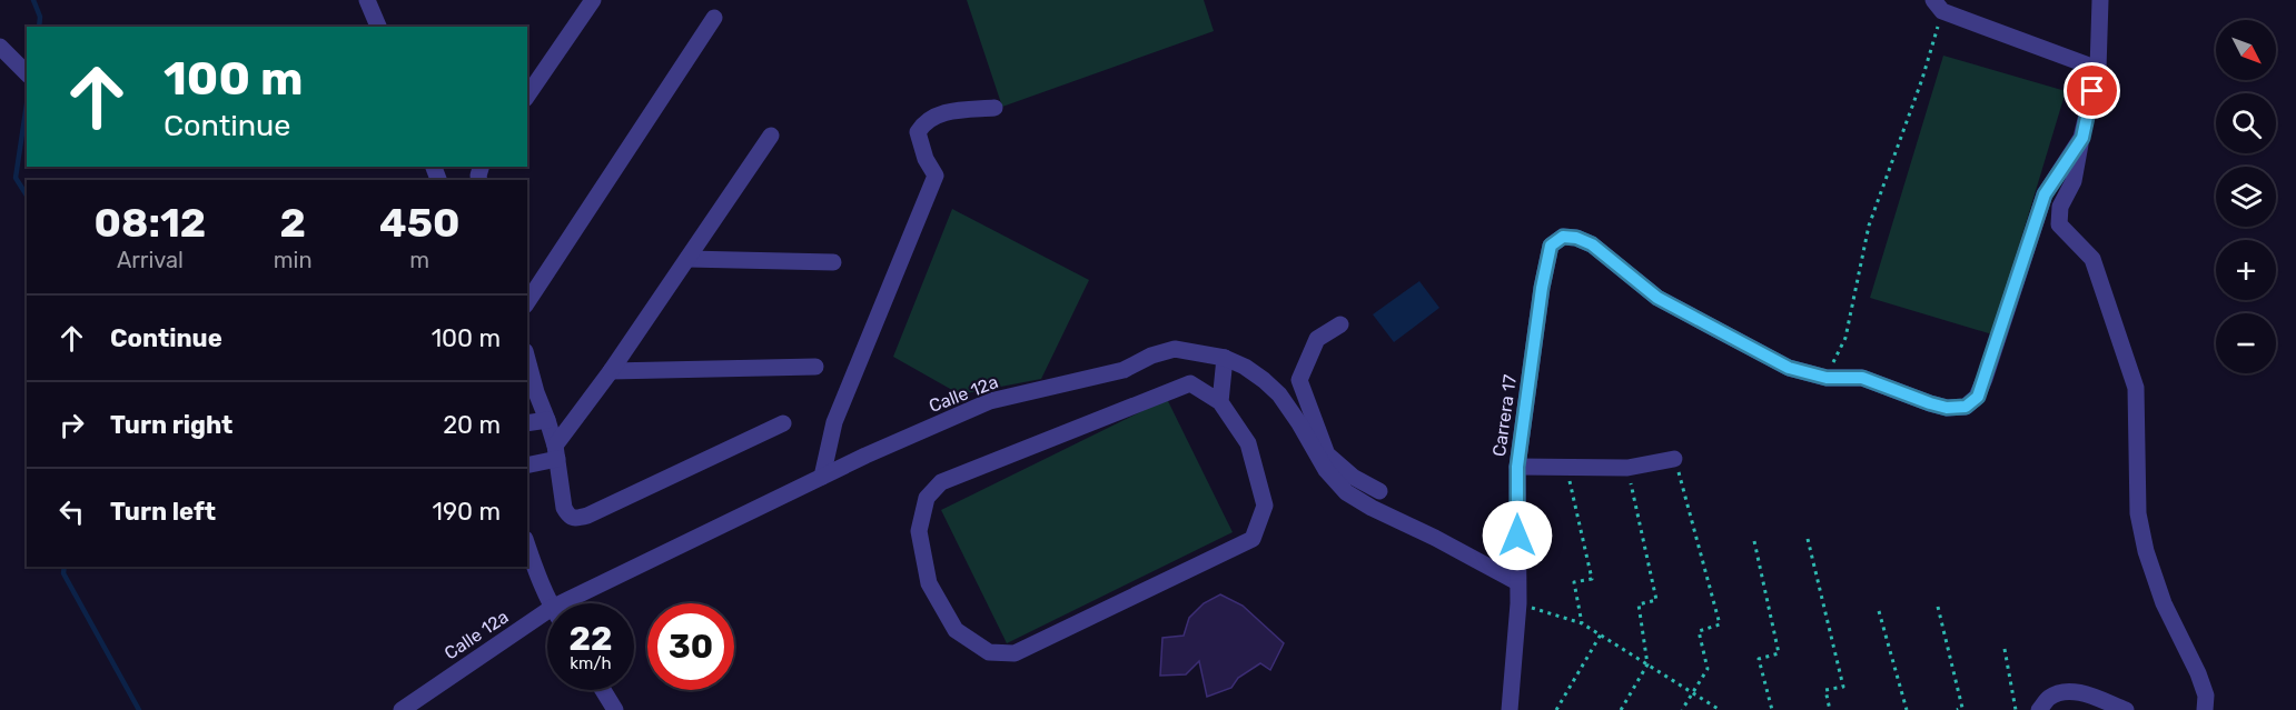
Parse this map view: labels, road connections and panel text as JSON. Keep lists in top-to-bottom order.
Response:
{
  "streets": {
    "street": ["Calle 12a", "Carrera 17"]
  },
  "crossings": [
    ["Calle 12a", "Carrera 17"]
  ],
  "north": "bottom right",
  "page": {
    "map_buttons": ["+", "−"],
    "turn": ["100 m", "Continue"],
    "eta": [
      "08:12",
      "Arrival",
      "2",
      "min",
      "450",
      "m"
    ],
    "list": [
      {
        "name": "Continue",
        "value": "100 m"
      },
      {
        "name": "Turn right",
        "value": "20 m"
      },
      {
        "name": "Turn left",
        "value": "190 m"
      }
    ],
    "speed": "22 km/h",
    "limit": "30"
  }
}
